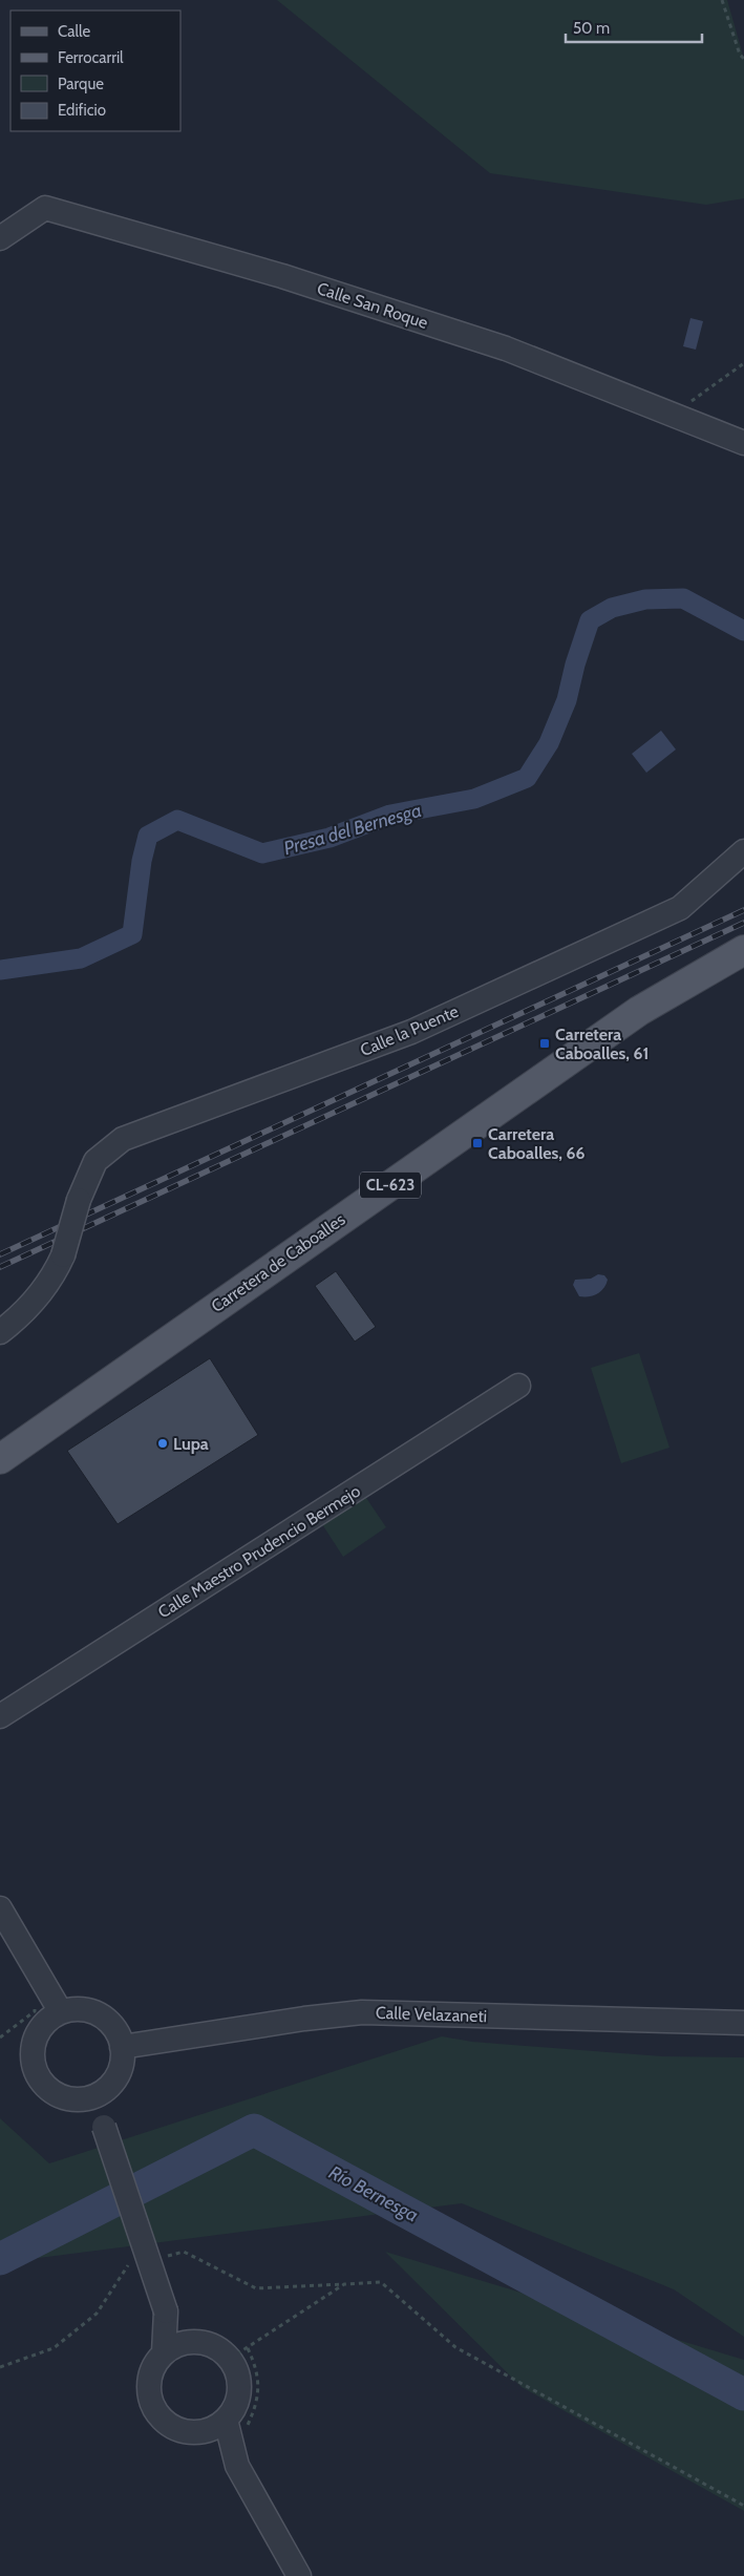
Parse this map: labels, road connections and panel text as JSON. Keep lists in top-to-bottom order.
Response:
{
  "streets": {
    "main road": ["CL-623", "Carretera de Caboalles"],
    "street": [
      "Calle San Roque",
      "Calle la Puente",
      "Calle Maestro Prudencio Bermejo",
      "Calle Velazaneti"
    ]
  },
  "water": ["Presa del Bernesga", "Río Bernesga"],
  "places": {
    "transit": ["Carretera Caboalles, 61", "Carretera Caboalles, 66"],
    "other": ["Lupa"]
  },
  "legend": [
    "Calle",
    "Ferrocarril",
    "Parque",
    "Edificio"
  ],
  "scale_bar": "50 m"
}
